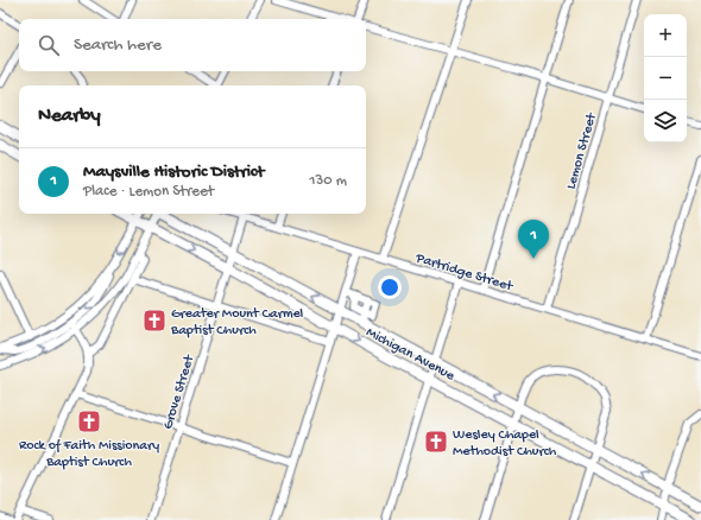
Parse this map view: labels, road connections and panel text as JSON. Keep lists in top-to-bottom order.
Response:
{
  "streets": {
    "main road": ["Michigan Avenue"],
    "street": ["Lemon Street", "Partridge Street", "Grove Street"]
  },
  "crossings": [
    ["Lemon Street", "Partridge Street"],
    ["Partridge Street", "Grove Street"],
    ["Michigan Avenue", "Grove Street"]
  ],
  "places": {
    "church": ["Greater Mount Carmel Baptist Church", "Rock of Faith Missionary Baptist Church", "Wesley Chapel Methodist Church"]
  },
  "page": {
    "map_buttons": ["+", "−"],
    "search": "Search here",
    "heading": "Nearby",
    "list": [
      {
        "mark": "1",
        "name": "Maysville Historic District",
        "note": "Place · Lemon Street",
        "value": "130 m"
      }
    ],
    "pins": "1"
  }
}
